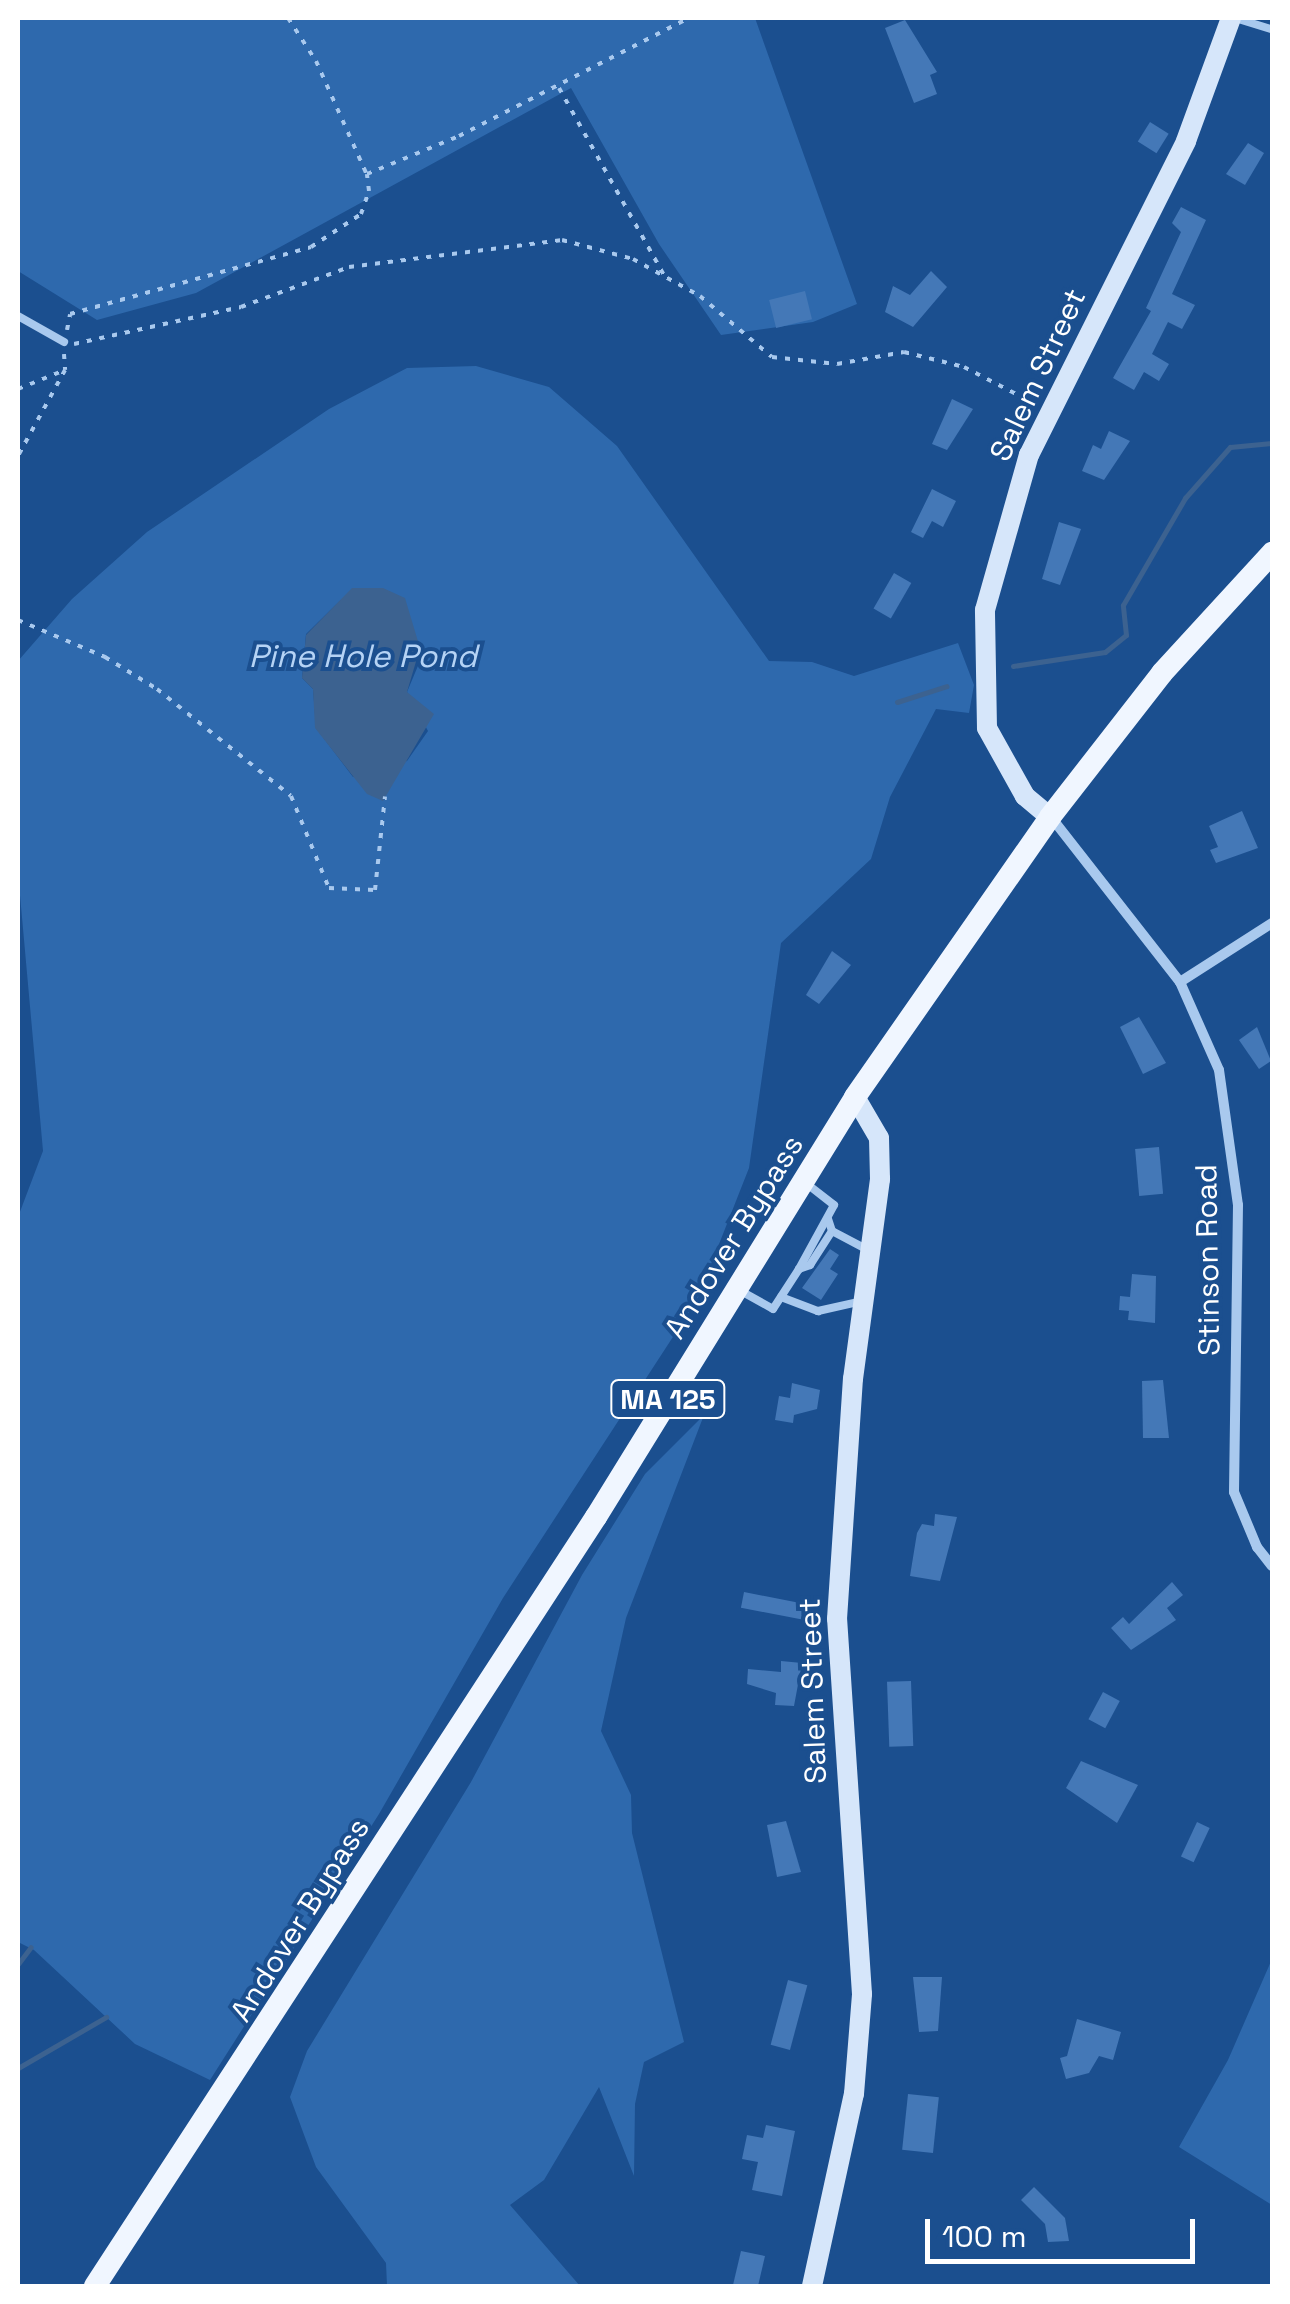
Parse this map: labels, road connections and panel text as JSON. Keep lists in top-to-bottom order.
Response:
{
  "streets": {
    "main road": ["Andover Bypass", "MA 125"],
    "street": ["Salem Street", "Stinson Road"]
  },
  "crossings": [
    ["Salem Street", "Andover Bypass"],
    ["Salem Street", "Stinson Road"],
    ["Andover Bypass", "Stinson Road"]
  ],
  "water": ["Pine Hole Pond"],
  "scale_bar": "100 m"
}
